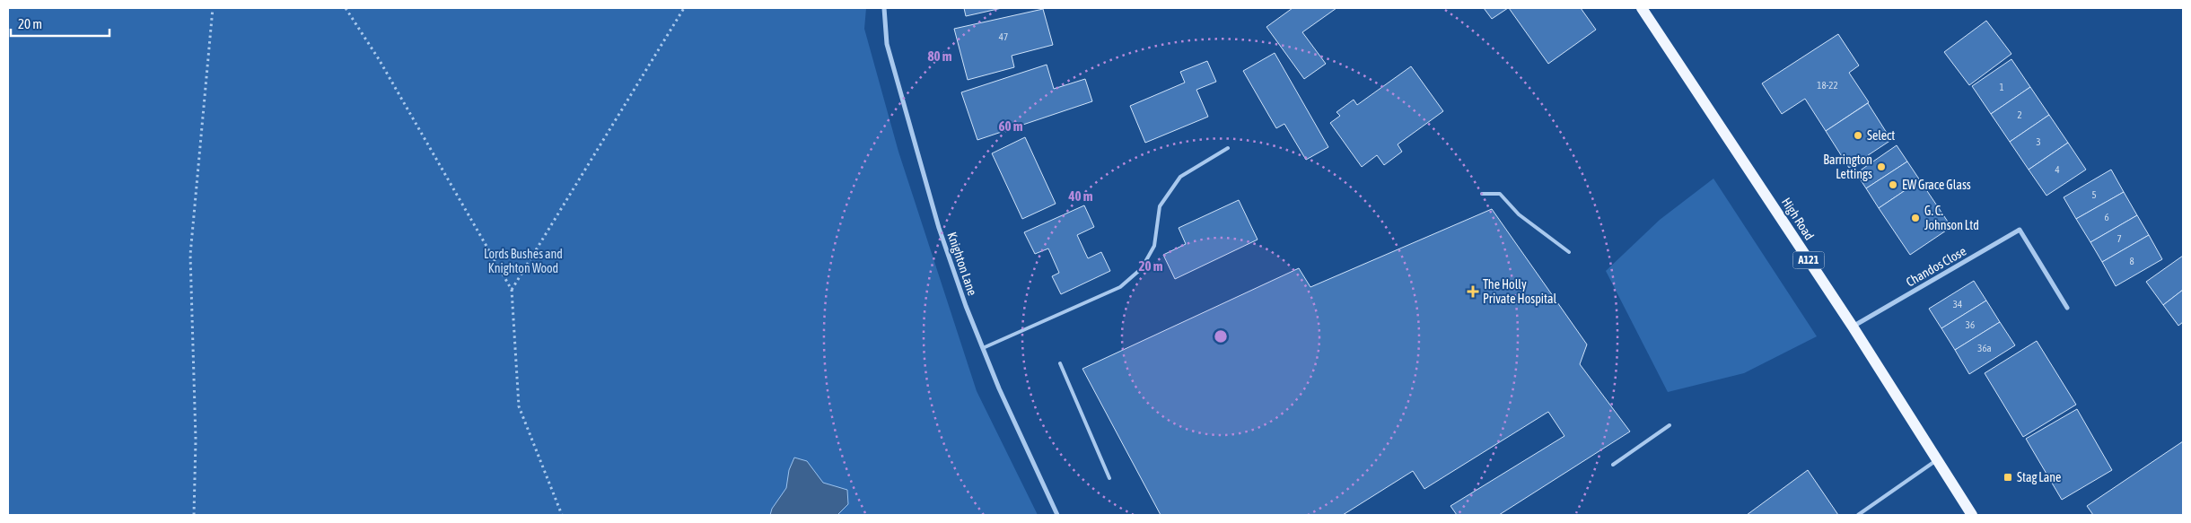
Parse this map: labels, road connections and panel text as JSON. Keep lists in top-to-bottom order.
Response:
{
  "streets": {
    "main road": ["High Road", "A121"],
    "street": ["Knighton Lane", "Chandos Close"]
  },
  "crossings": [
    ["High Road", "Chandos Close"]
  ],
  "parks": ["Lords Bushes and Knighton Wood"],
  "places": {
    "other": [
      "Select",
      "Barrington Lettings",
      "EW Grace Glass",
      "G. C. Johnson Ltd"
    ],
    "health": ["The Holly Private Hospital"],
    "transit": ["Stag Lane"]
  },
  "house_numbers": [
    "47",
    "18-22",
    "1",
    "2",
    "3",
    "4",
    "5",
    "6",
    "7",
    "8",
    "34",
    "36",
    "36a"
  ],
  "scale_bar": "20 m",
  "rings": [
    "80 m",
    "60 m",
    "40 m",
    "20 m"
  ]
}
